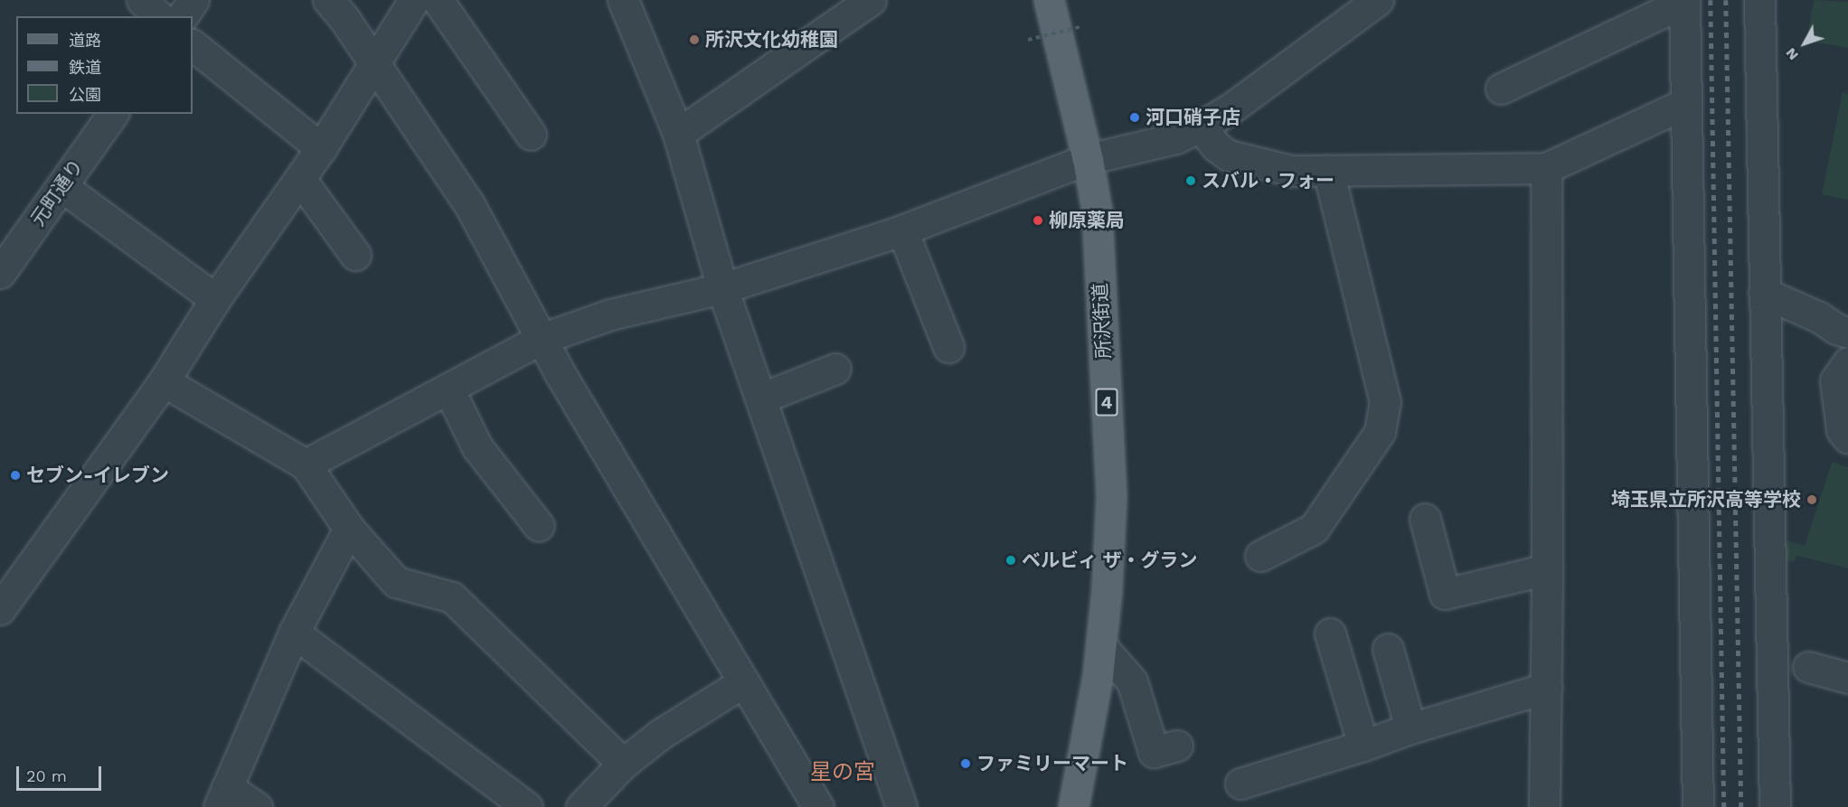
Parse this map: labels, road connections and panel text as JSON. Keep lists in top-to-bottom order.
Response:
{
  "streets": {
    "main road": ["所沢街道", "4"],
    "street": ["元町通り"]
  },
  "districts": ["星の宮"],
  "places": [
    "所沢文化幼稚園",
    "河口硝子店",
    "スバル・フォー",
    "柳原薬局",
    "セブン-イレブン",
    "埼玉県立所沢高等学校",
    "ベルビィ ザ・グラン",
    "ファミリーマート"
  ],
  "legend": ["道路", "鉄道", "公園"],
  "scale_bar": "20 m",
  "north": "bottom left"
}
